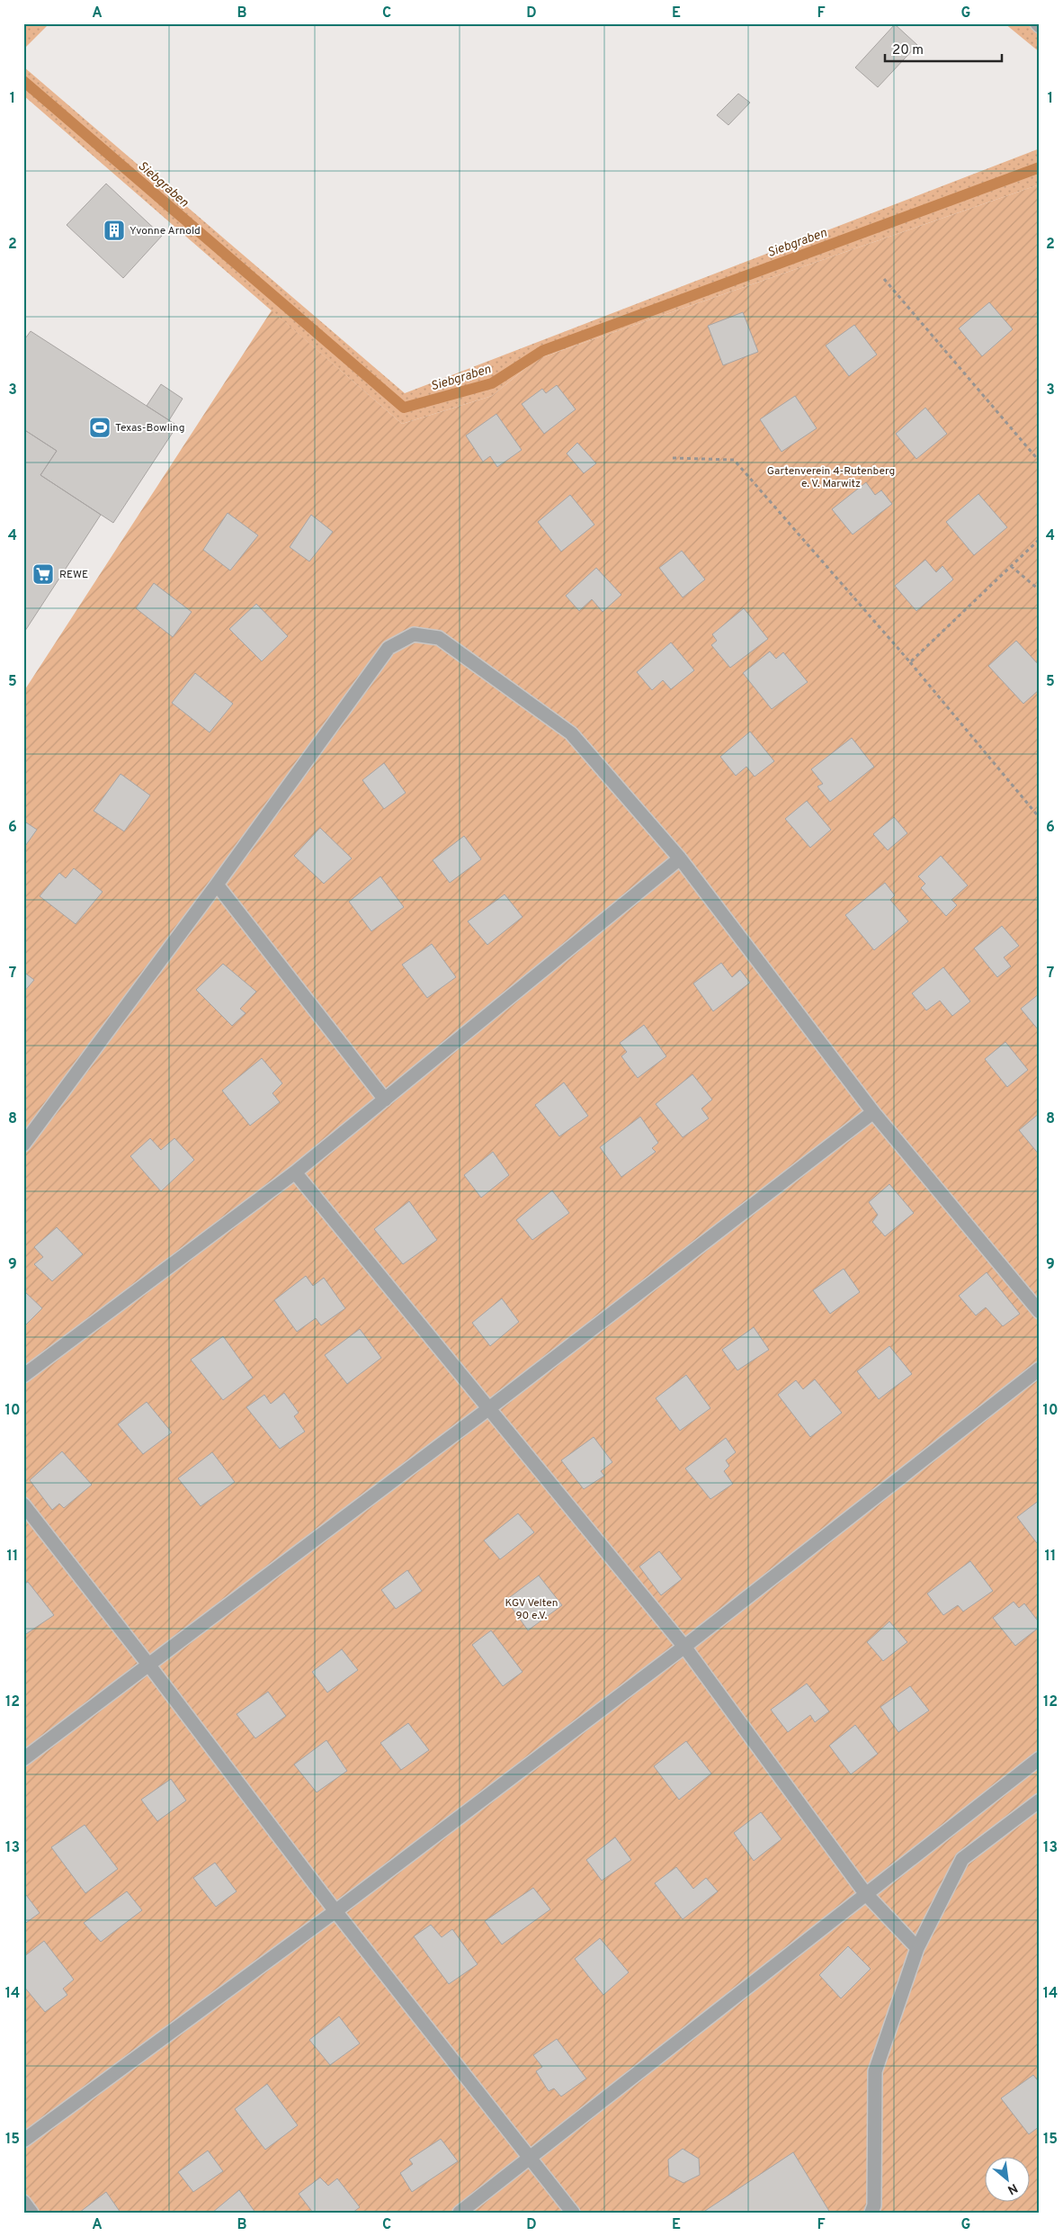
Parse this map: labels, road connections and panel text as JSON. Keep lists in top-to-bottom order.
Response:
{
  "water": ["Siebgraben"],
  "parks": ["Gartenverein 4-Rutenberg e. V. Marwitz", "KGV Velten 90 e.V."],
  "places": {
    "building": ["Yvonne Arnold"],
    "sports": ["Texas-Bowling"],
    "supermarket": ["REWE"]
  },
  "scale_bar": "20 m",
  "north": "bottom right",
  "grid": {
    "columns": [
      "A",
      "B",
      "C",
      "D",
      "E",
      "F",
      "G"
    ],
    "rows": [
      "1",
      "2",
      "3",
      "4",
      "5",
      "6",
      "7",
      "8",
      "9",
      "10",
      "11",
      "12",
      "13",
      "14",
      "15"
    ]
  }
}
